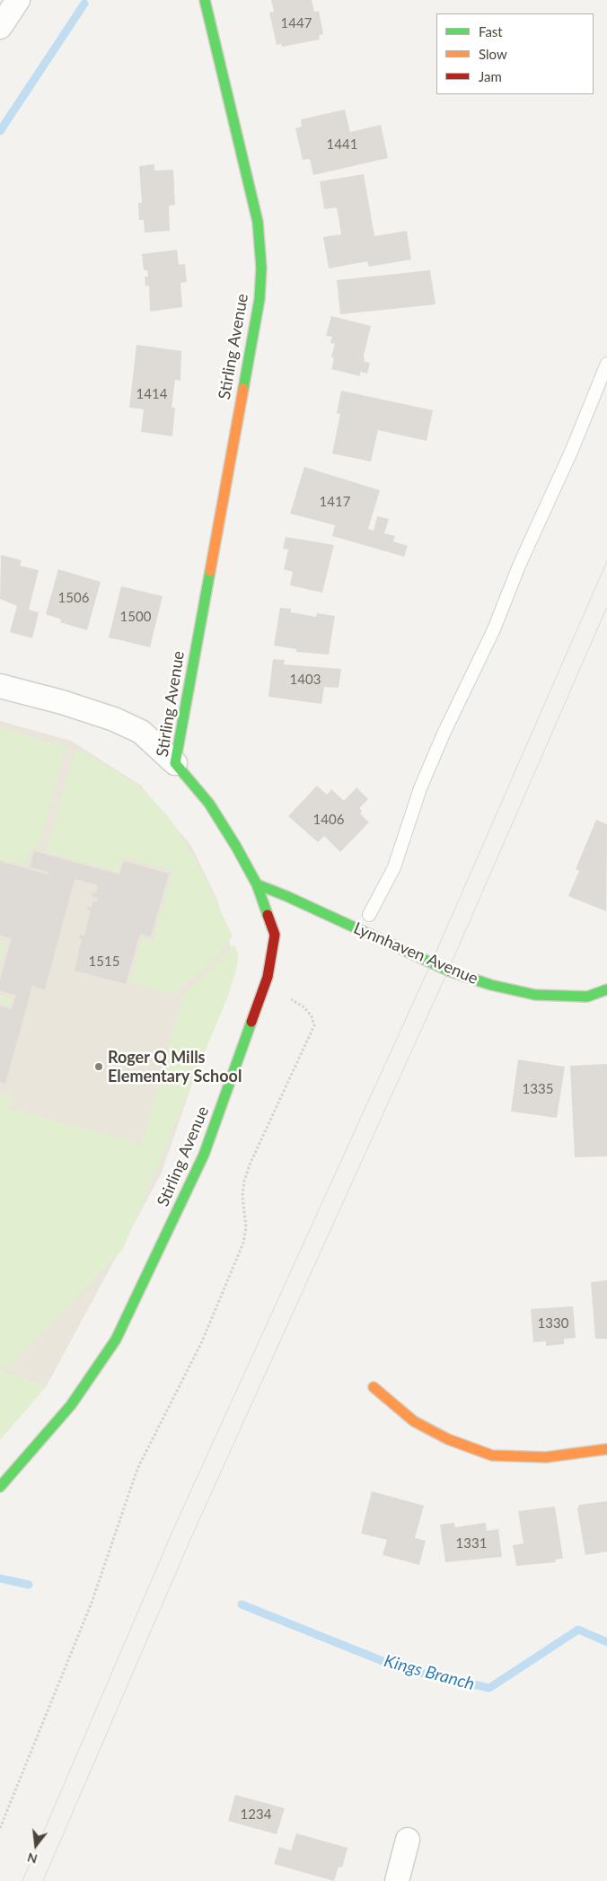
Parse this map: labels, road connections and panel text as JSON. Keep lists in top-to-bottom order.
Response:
{
  "streets": {
    "street": ["Stirling Avenue", "Lynnhaven Avenue"]
  },
  "crossings": [
    ["Stirling Avenue", "Lynnhaven Avenue"]
  ],
  "water": ["Kings Branch"],
  "places": ["Roger Q Mills Elementary School"],
  "house_numbers": [
    "1447",
    "1441",
    "1414",
    "1417",
    "1506",
    "1500",
    "1403",
    "1406",
    "1515",
    "1335",
    "1330",
    "1331",
    "1234"
  ],
  "legend": ["Fast", "Slow", "Jam"],
  "north": "bottom"
}
